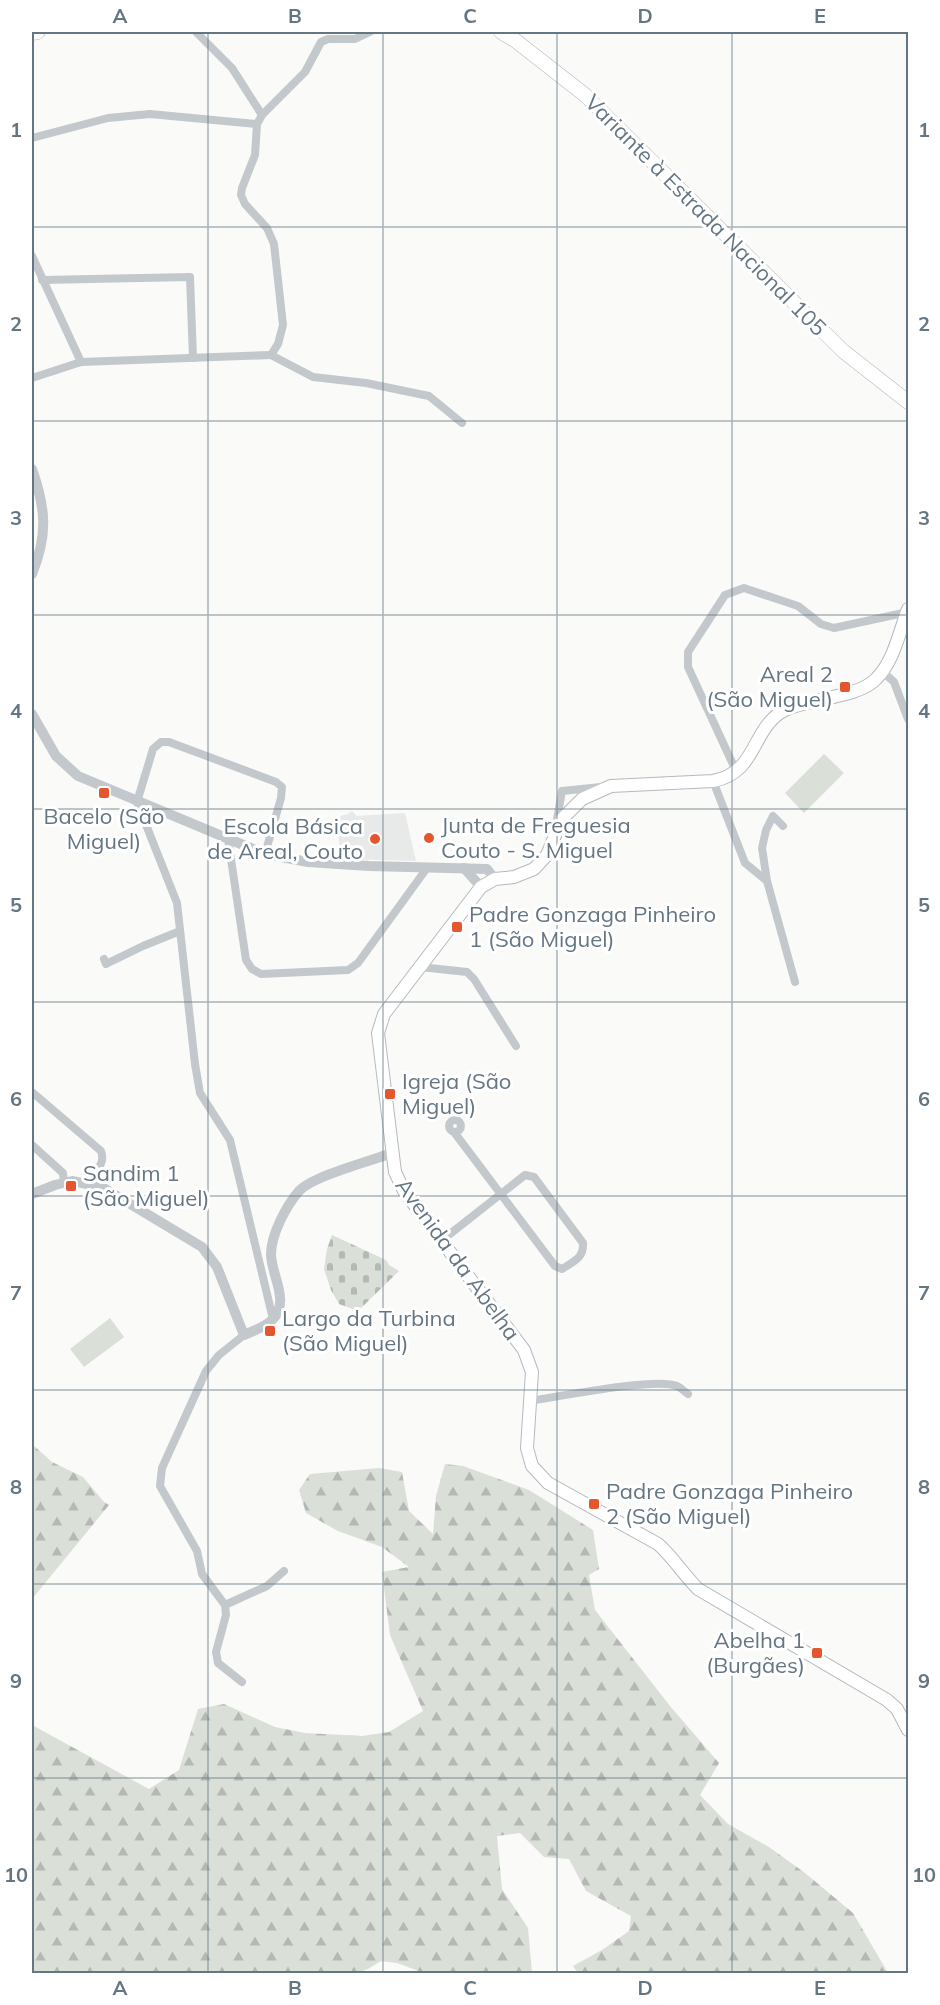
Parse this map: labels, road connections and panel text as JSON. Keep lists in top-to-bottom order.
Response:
{
  "streets": {
    "main road": ["Variante à Estrada Nacional 105", "Avenida da Abelha"]
  },
  "places": {
    "transit": [
      "Areal 2 (São Miguel)",
      "Bacelo (São Miguel)",
      "Padre Gonzaga Pinheiro 1 (São Miguel)",
      "Igreja (São Miguel)",
      "Sandim 1 (São Miguel)",
      "Largo da Turbina (São Miguel)",
      "Padre Gonzaga Pinheiro 2 (São Miguel)",
      "Abelha 1 (Burgães)"
    ],
    "other": ["Junta de Freguesia Couto - S. Miguel", "Escola Básica de Areal, Couto"]
  },
  "grid": {
    "columns": [
      "A",
      "B",
      "C",
      "D",
      "E"
    ],
    "rows": [
      "1",
      "2",
      "3",
      "4",
      "5",
      "6",
      "7",
      "8",
      "9",
      "10"
    ]
  }
}
